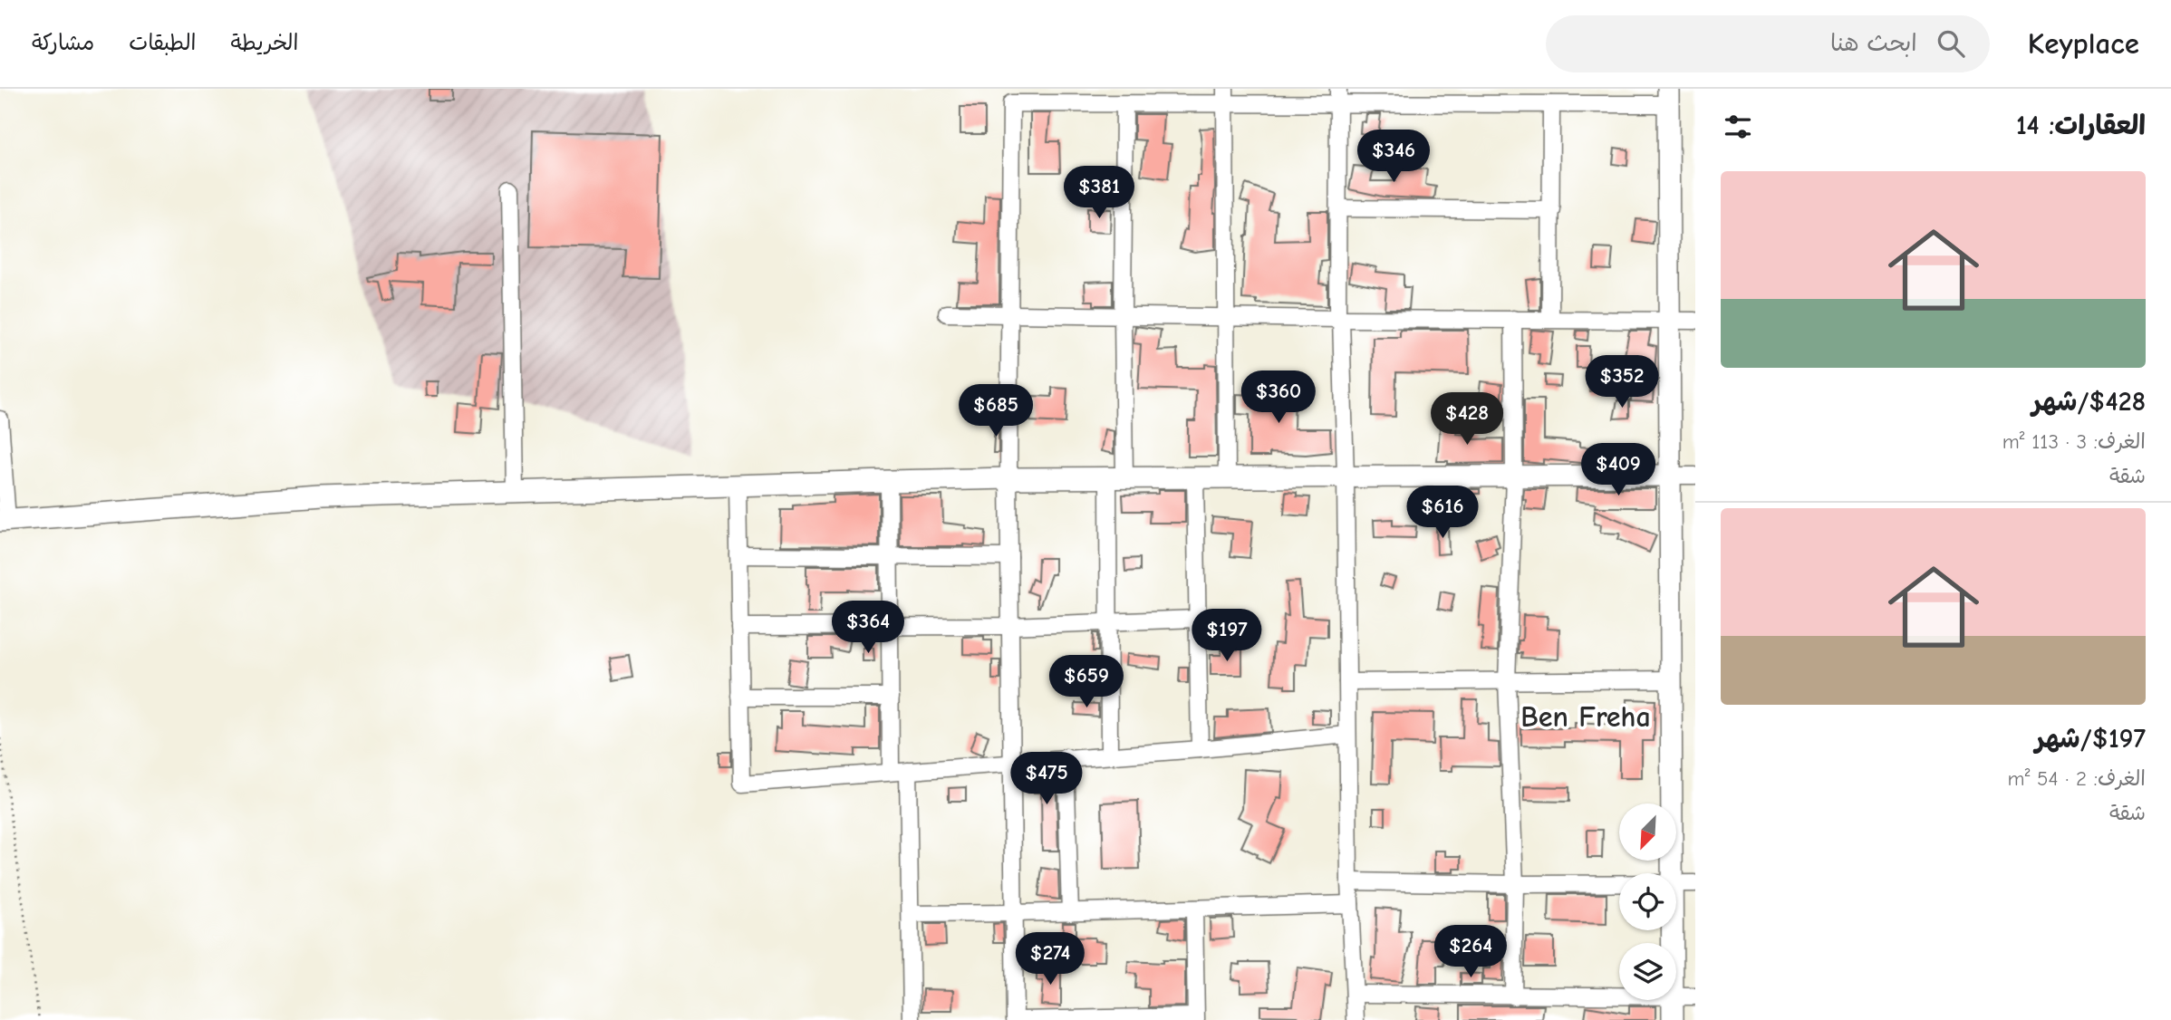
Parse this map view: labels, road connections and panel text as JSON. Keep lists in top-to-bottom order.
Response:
{
  "districts": ["Ben Freha"],
  "north": "bottom left",
  "page": {
    "header": "Keyplace",
    "search": "ابحث هنا",
    "nav": ["الخريطة", "الطبقات", "مشاركة"],
    "heading": "العقارات: 14",
    "price": [
      "$346",
      "$381",
      "$352",
      "$360",
      "$685",
      "$428",
      "$409",
      "$616",
      "$364",
      "$197",
      "$659",
      "$475",
      "$264",
      "$274"
    ],
    "list": [
      {
        "name": "$428/شهر",
        "note": "الغرف: 3 · 113 m² · شقة"
      },
      {
        "name": "$197/شهر",
        "note": "الغرف: 2 · 54 m² · شقة"
      }
    ]
  }
}
